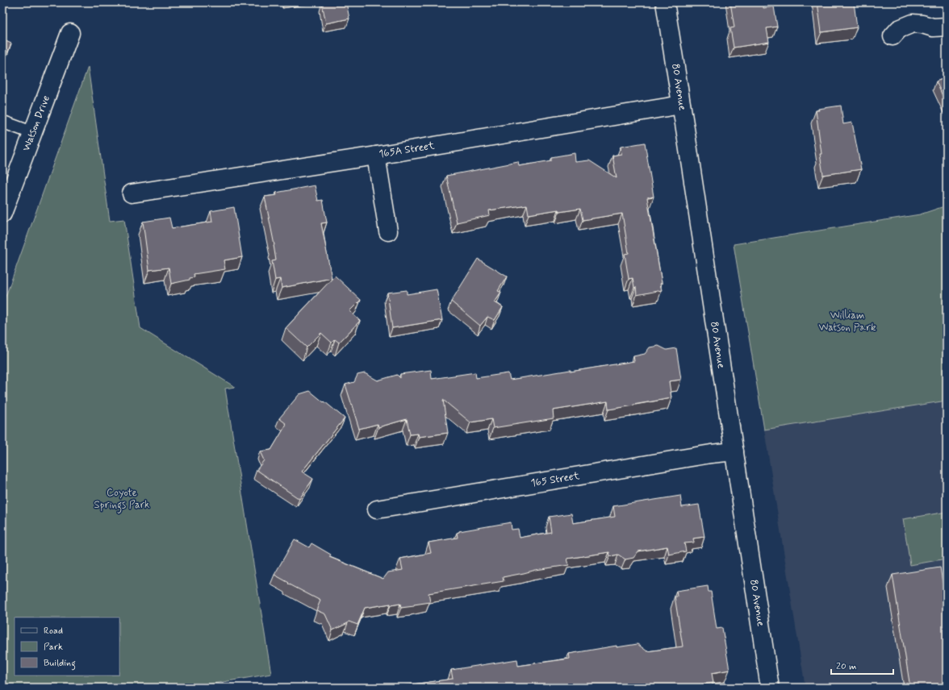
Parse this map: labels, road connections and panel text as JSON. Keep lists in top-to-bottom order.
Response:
{
  "streets": {
    "street": [
      "80 Avenue",
      "Watson Drive",
      "165A Street",
      "165 Street"
    ]
  },
  "crossings": [
    ["80 Avenue", "165A Street"],
    ["80 Avenue", "165 Street"]
  ],
  "parks": ["William Watson Park", "Coyote Springs Park"],
  "legend": ["Road", "Park", "Building"],
  "scale_bar": "20 m"
}
